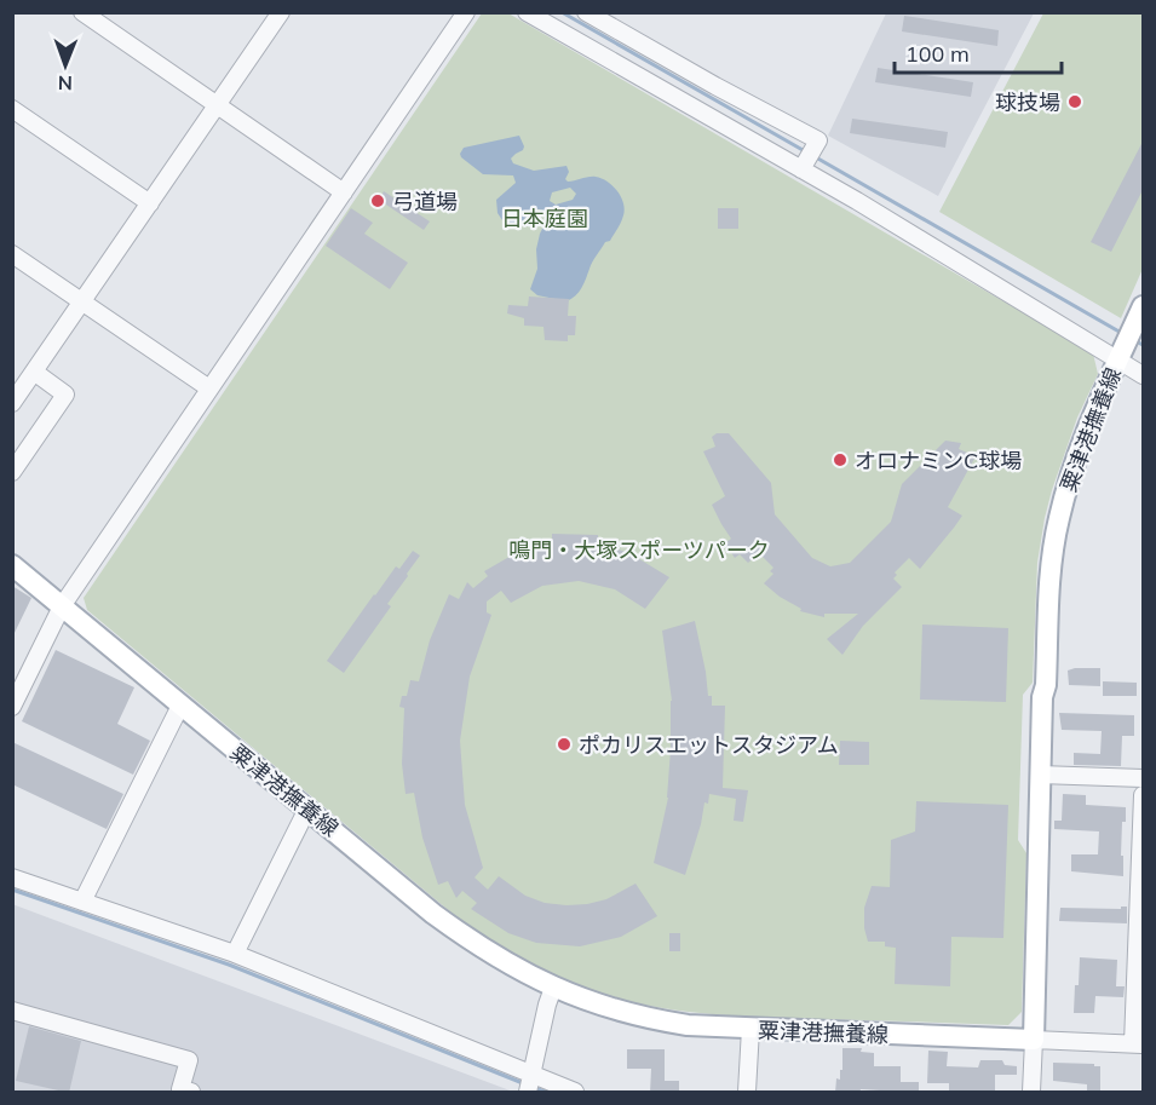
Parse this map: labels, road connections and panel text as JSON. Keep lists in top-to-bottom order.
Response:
{
  "streets": {
    "main road": ["粟津港撫養線"]
  },
  "parks": ["日本庭園", "鳴門・大塚スポーツパーク"],
  "places": [
    "球技場",
    "弓道場",
    "オロナミンC球場",
    "ポカリスエットスタジアム"
  ],
  "scale_bar": "100 m",
  "north": "bottom"
}
